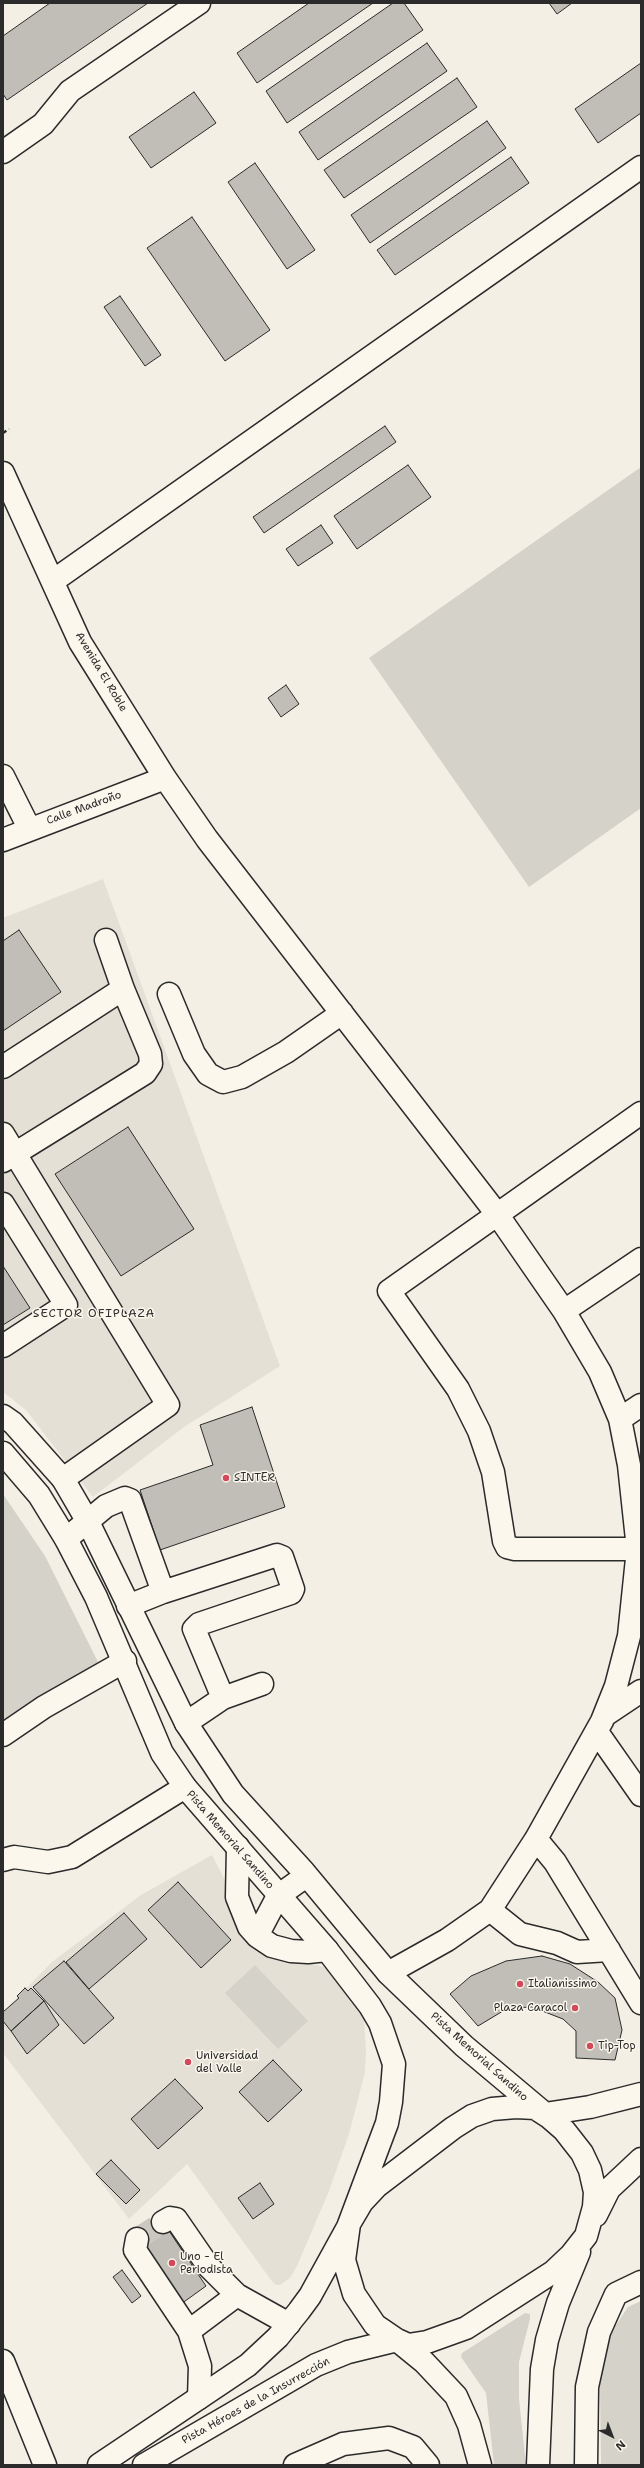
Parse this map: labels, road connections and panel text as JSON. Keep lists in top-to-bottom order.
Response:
{
  "streets": {
    "main road": [
      "Avenida El Roble",
      "Calle Madroño",
      "Pista Memorial Sandino",
      "Pista Héroes de la Insurrección"
    ]
  },
  "crossings": [
    ["Avenida El Roble", "Calle Madroño"]
  ],
  "districts": ["SECTOR OFIPLAZA"],
  "places": [
    "SINTER",
    "Italianissimo",
    "Plaza Caracol",
    "Tip-Top",
    "Universidad del Valle",
    "Uno - El Periodista"
  ],
  "north": "bottom right"
}
